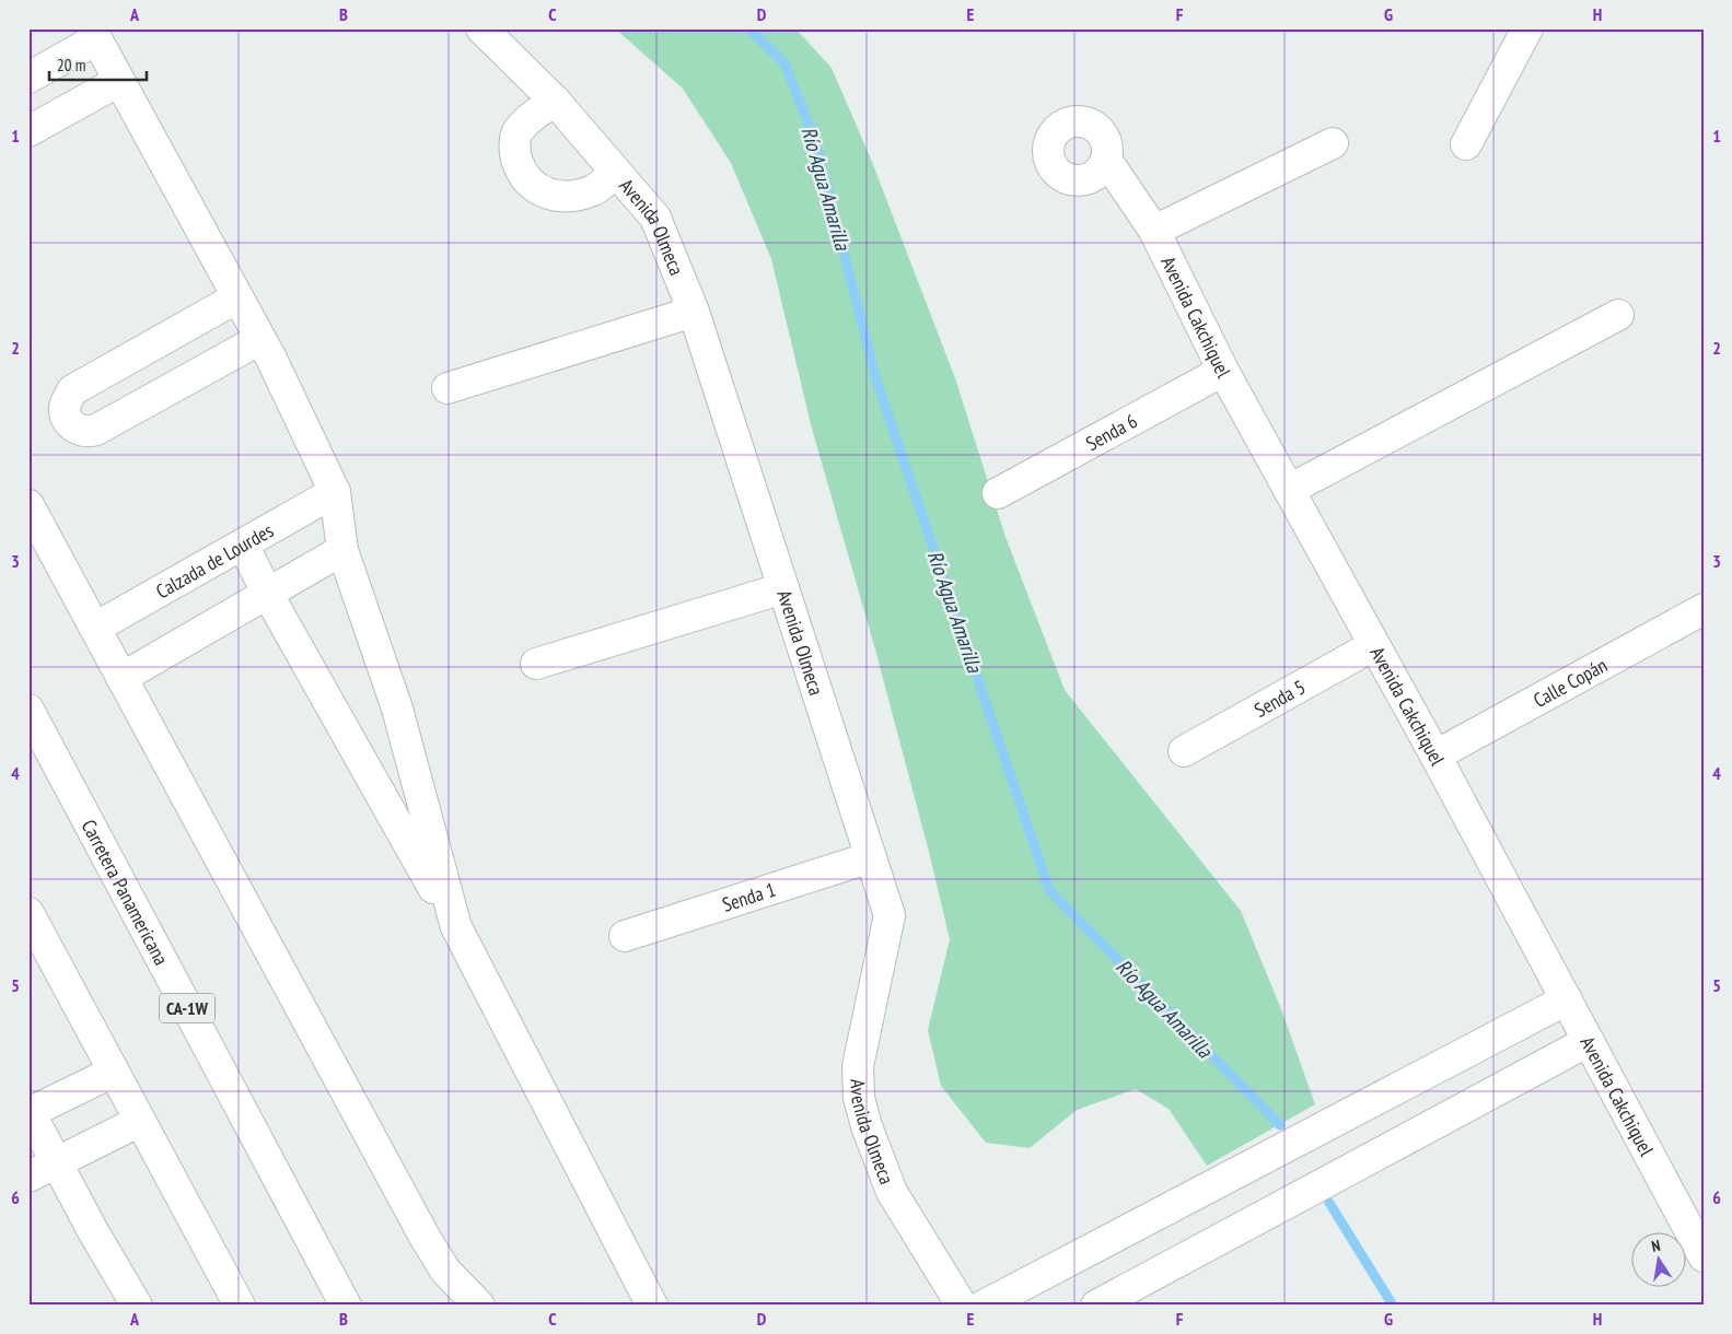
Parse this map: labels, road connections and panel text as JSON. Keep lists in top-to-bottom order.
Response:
{
  "streets": {
    "main road": [
      "Avenida Olmeca",
      "Avenida Cakchiquel",
      "Senda 6",
      "Calzada de Lourdes",
      "Calle Copán",
      "Senda 5",
      "Carretera Panamericana",
      "Senda 1",
      "CA-1W"
    ]
  },
  "crossings": [
    ["Avenida Olmeca", "Senda 1"],
    ["Avenida Cakchiquel", "Senda 6"],
    ["Avenida Cakchiquel", "Calle Copán"],
    ["Avenida Cakchiquel", "Senda 5"]
  ],
  "water": ["Río Agua Amarilla"],
  "scale_bar": "20 m",
  "north": "top",
  "grid": {
    "columns": [
      "A",
      "B",
      "C",
      "D",
      "E",
      "F",
      "G",
      "H"
    ],
    "rows": [
      "1",
      "2",
      "3",
      "4",
      "5",
      "6"
    ]
  }
}
